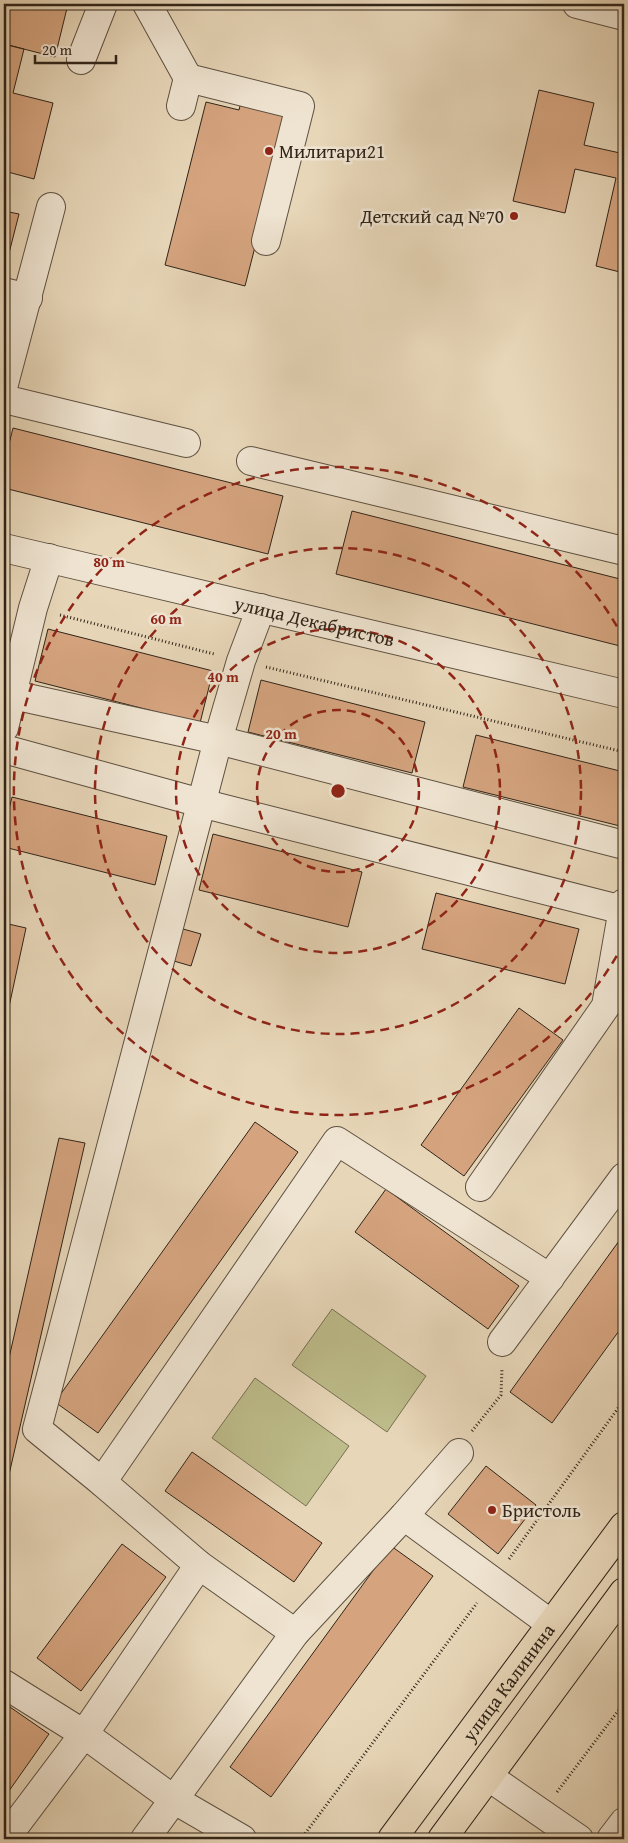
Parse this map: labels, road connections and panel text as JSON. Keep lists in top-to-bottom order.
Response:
{
  "streets": {
    "main road": ["улица Калинина"],
    "street": ["улица Декабристов"]
  },
  "places": ["Милитари21", "Детский сад №70", "Бристоль"],
  "scale_bar": "20 m",
  "rings": [
    "80 m",
    "60 m",
    "40 m",
    "20 m"
  ]
}
